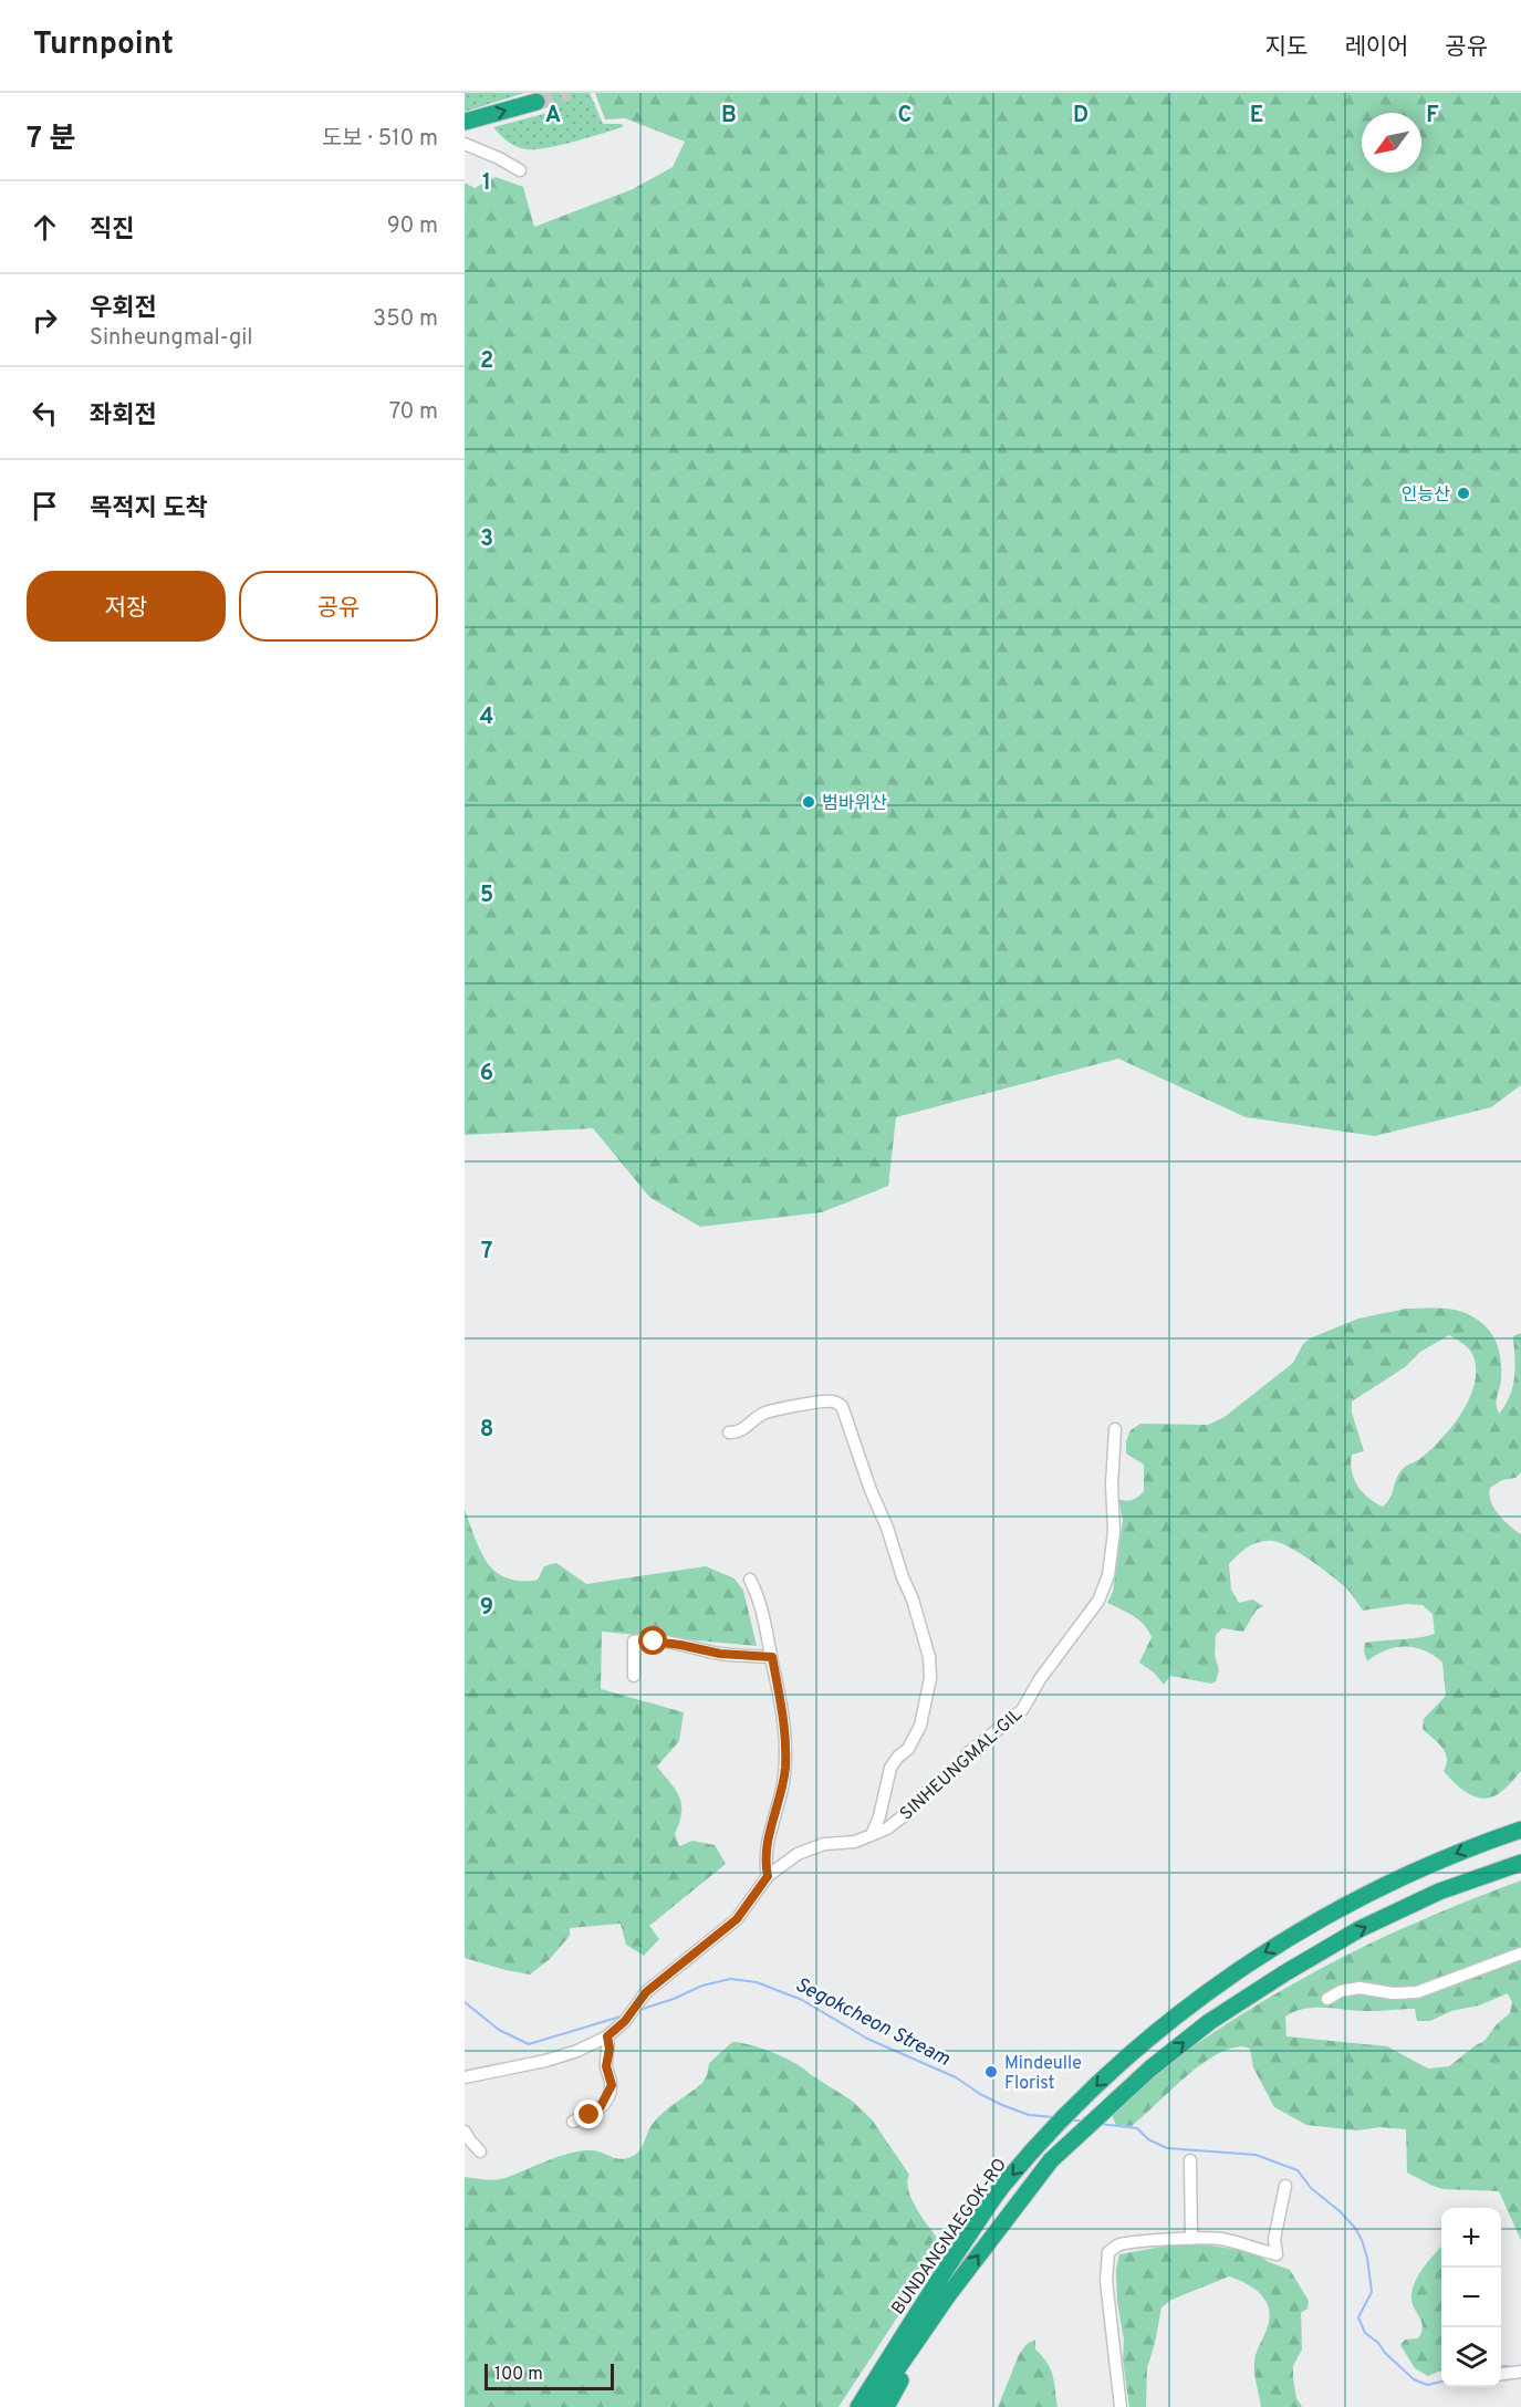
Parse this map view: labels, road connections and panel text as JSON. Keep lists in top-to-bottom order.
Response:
{
  "streets": {
    "highway": ["BUNDANGNAEGOK-RO"],
    "street": ["SINHEUNGMAL-GIL"]
  },
  "water": ["Segokcheon Stream"],
  "places": ["인능산", "범바위산", "Mindeulle Florist"],
  "scale_bar": "100 m",
  "north": "bottom left",
  "page": {
    "header": "Turnpoint",
    "nav": ["지도", "레이어", "공유"],
    "heading": ["7 분", "도보 · 510 m"],
    "list": [
      ["직진", "90 m"],
      ["우회전", "Sinheungmal-gil", "350 m"],
      ["좌회전", "70 m"],
      "목적지 도착"
    ],
    "buttons": ["저장", "공유"],
    "map_buttons": ["+", "−"],
    "scale": "100 m"
  },
  "grid": {
    "columns": [
      "A",
      "B",
      "C",
      "D",
      "E",
      "F"
    ],
    "rows": [
      "1",
      "2",
      "3",
      "4",
      "5",
      "6",
      "7",
      "8",
      "9"
    ]
  }
}
